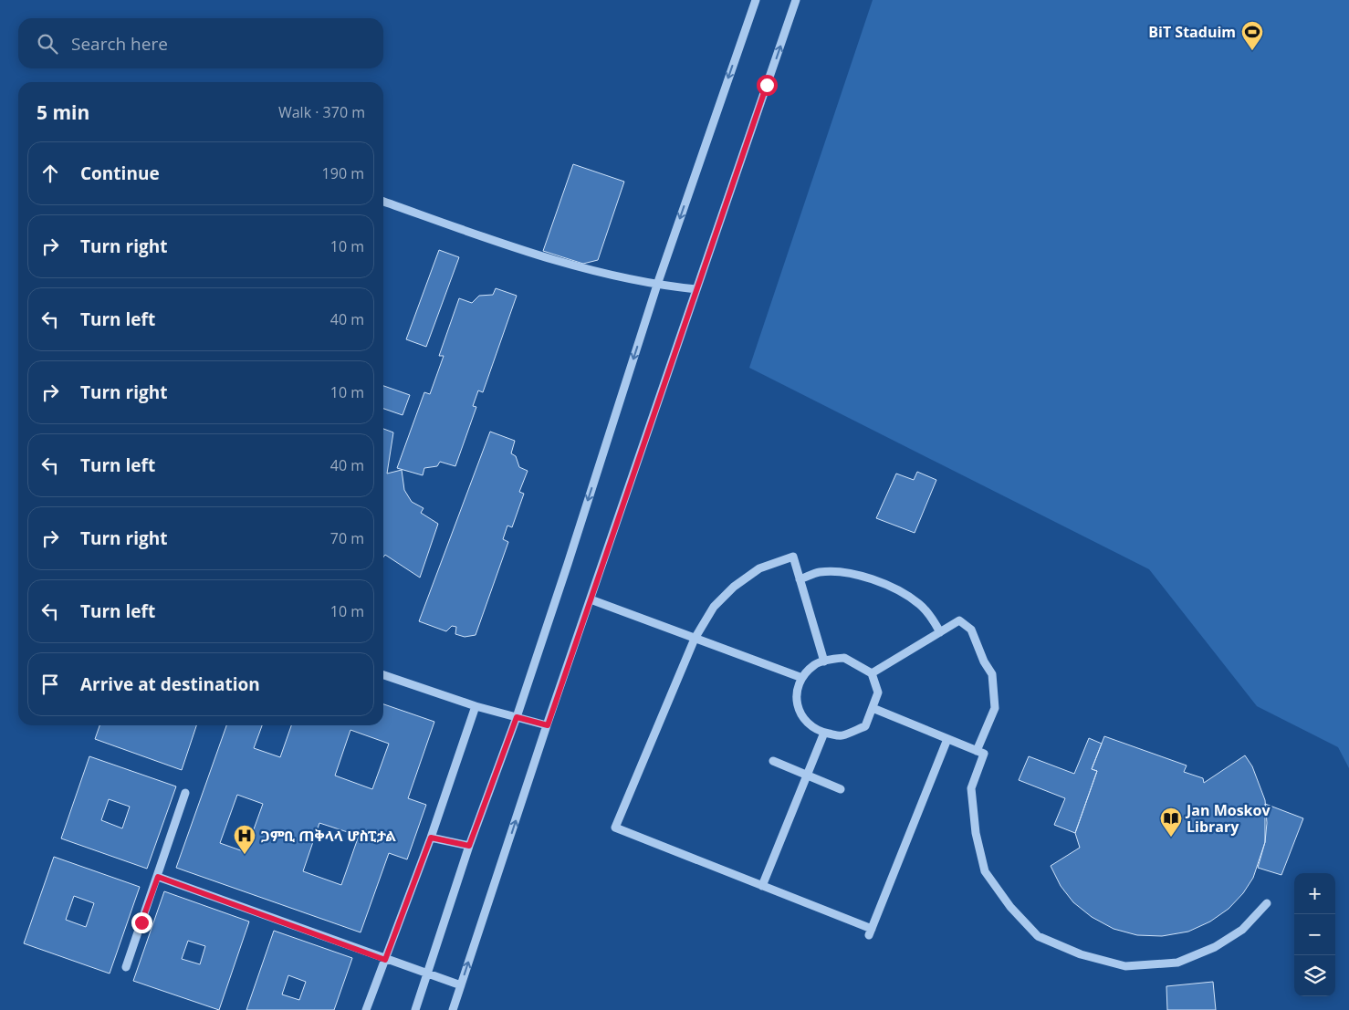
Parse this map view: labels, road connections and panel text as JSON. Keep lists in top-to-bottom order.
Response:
{
  "places": {
    "sports": ["BiT Staduim"],
    "library": ["Jan Moskov Library"],
    "hospital": ["ጋምቢ ጠቅላላ ሆስፒታል"]
  },
  "page": {
    "search": "Search here",
    "heading": ["5 min", "Walk · 370 m"],
    "list": [
      ["Continue", "190 m"],
      ["Turn right", "10 m"],
      ["Turn left", "40 m"],
      ["Turn right", "10 m"],
      ["Turn left", "40 m"],
      ["Turn right", "70 m"],
      ["Turn left", "10 m"],
      "Arrive at destination"
    ],
    "map_buttons": ["+", "−"]
  }
}
